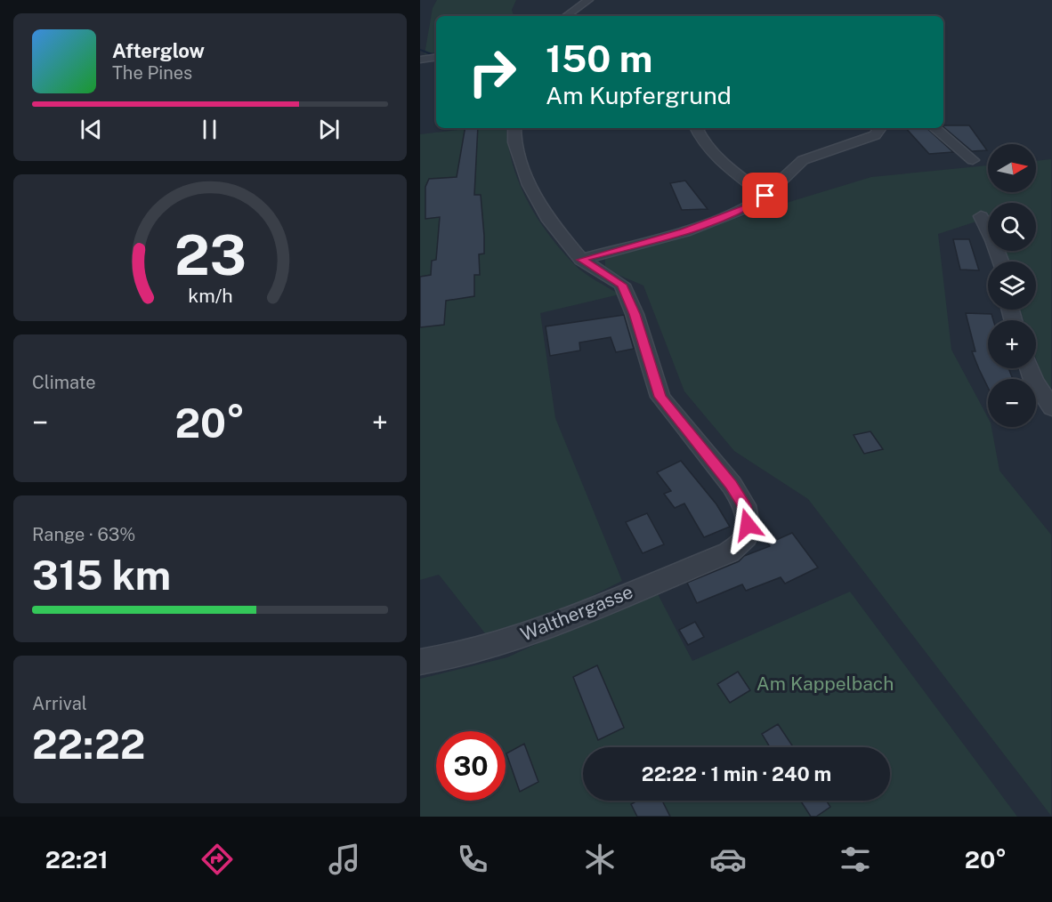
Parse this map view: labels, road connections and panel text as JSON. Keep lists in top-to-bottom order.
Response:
{
  "streets": {
    "street": ["Walthergasse"]
  },
  "parks": ["Am Kappelbach"],
  "north": "right",
  "page": {
    "turn": ["150 m", "Am Kupfergrund"],
    "song": ["Afterglow", "The Pines"],
    "map_buttons": ["+", "−"],
    "tile": [
      "Climate",
      ["Range · 63%", "315 km"],
      ["Arrival", "22:22"]
    ],
    "heat": ["−", "20°", "+"],
    "limit": "30",
    "trip": "22:22 · 1 min · 240 m",
    "tabs": ["22:21", "20°"],
    "gauge": ["23", "km/h"]
  }
}
